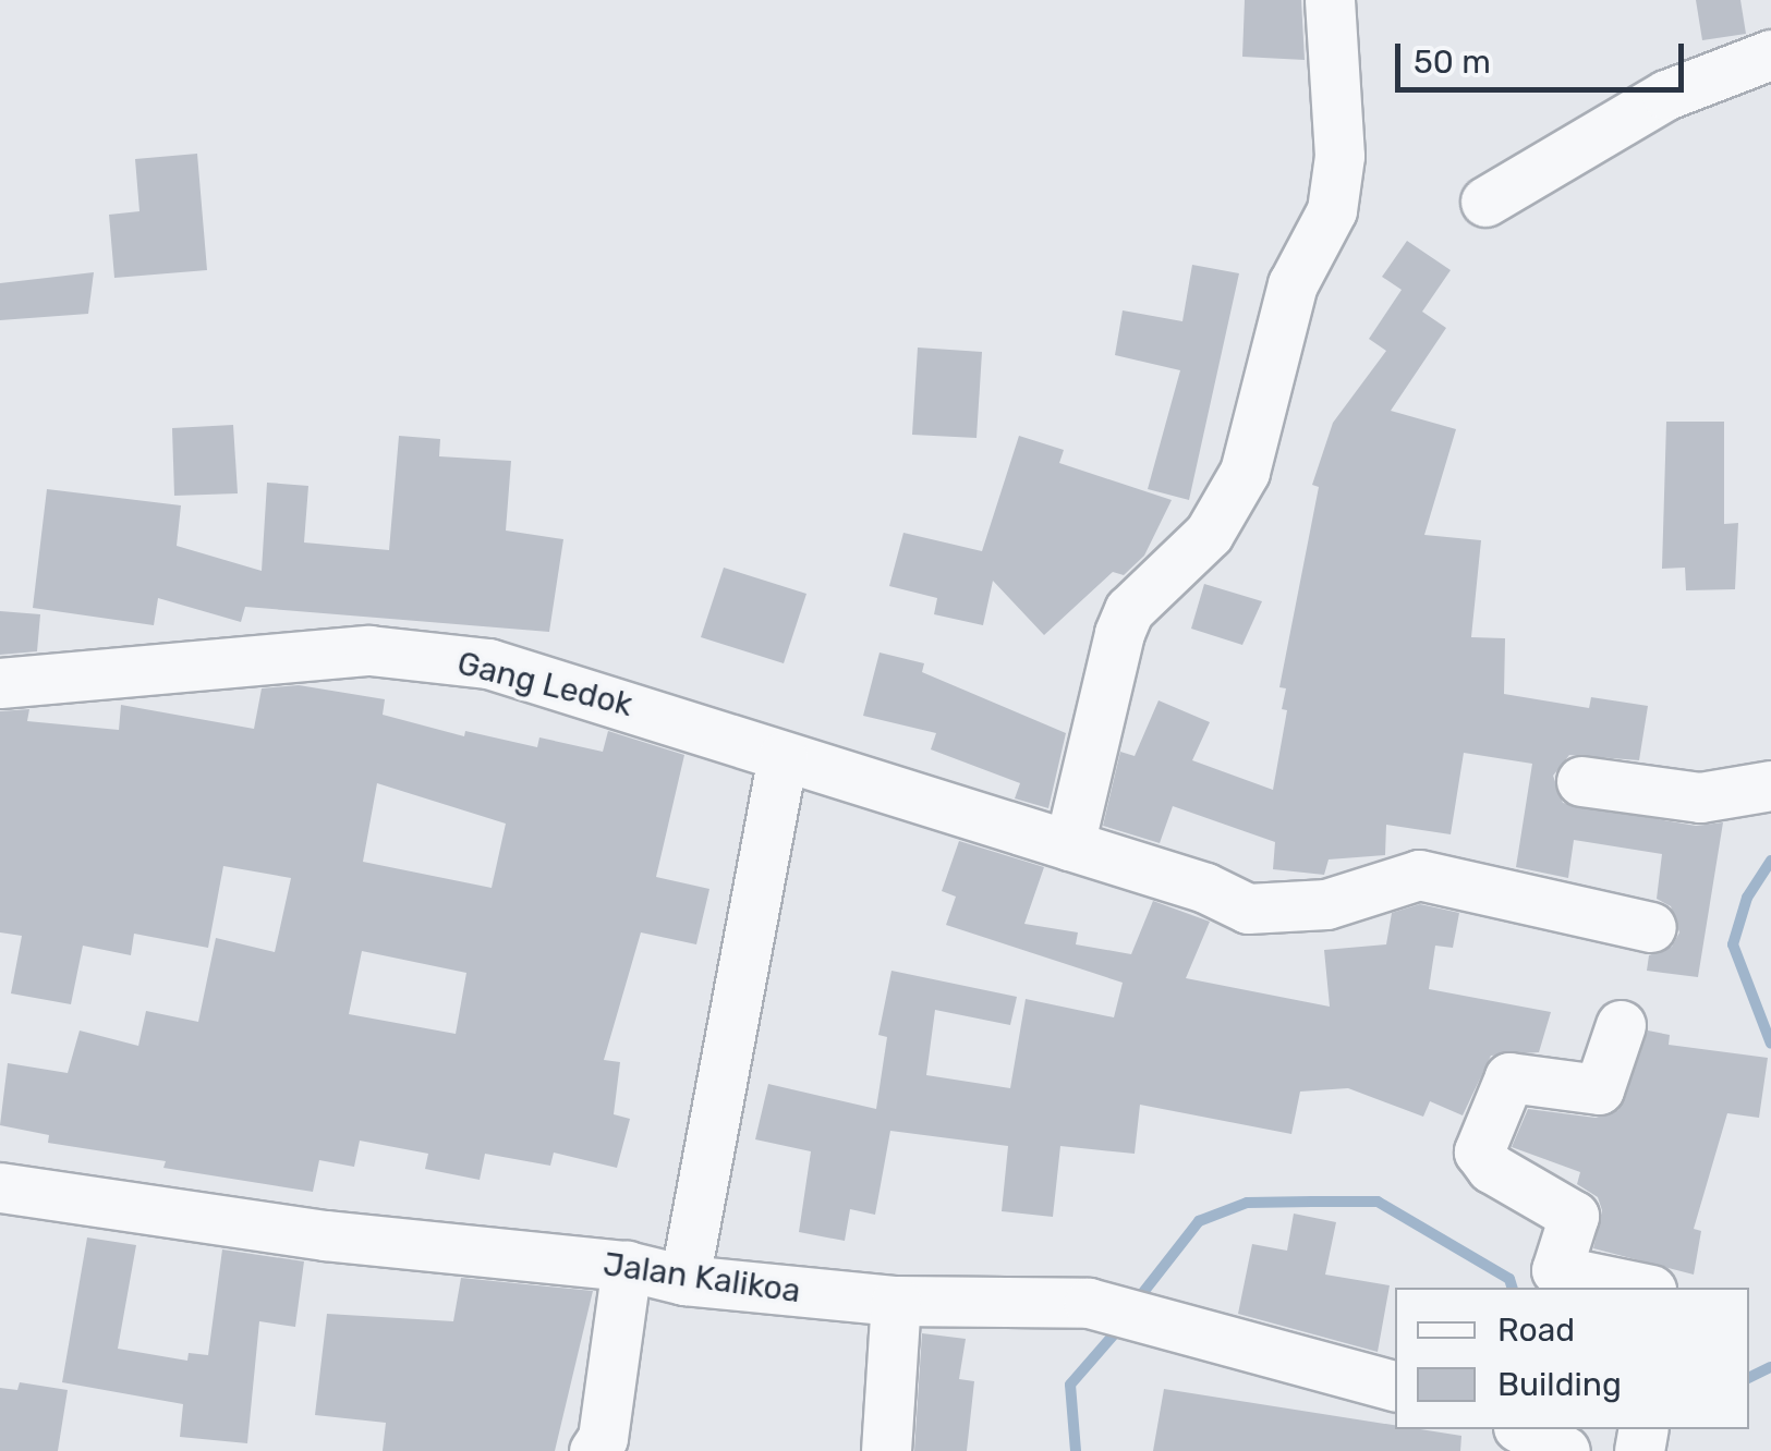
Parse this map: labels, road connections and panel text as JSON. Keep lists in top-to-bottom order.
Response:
{
  "streets": {
    "street": ["Gang Ledok", "Jalan Kalikoa"]
  },
  "legend": ["Road", "Building"],
  "scale_bar": "50 m"
}
